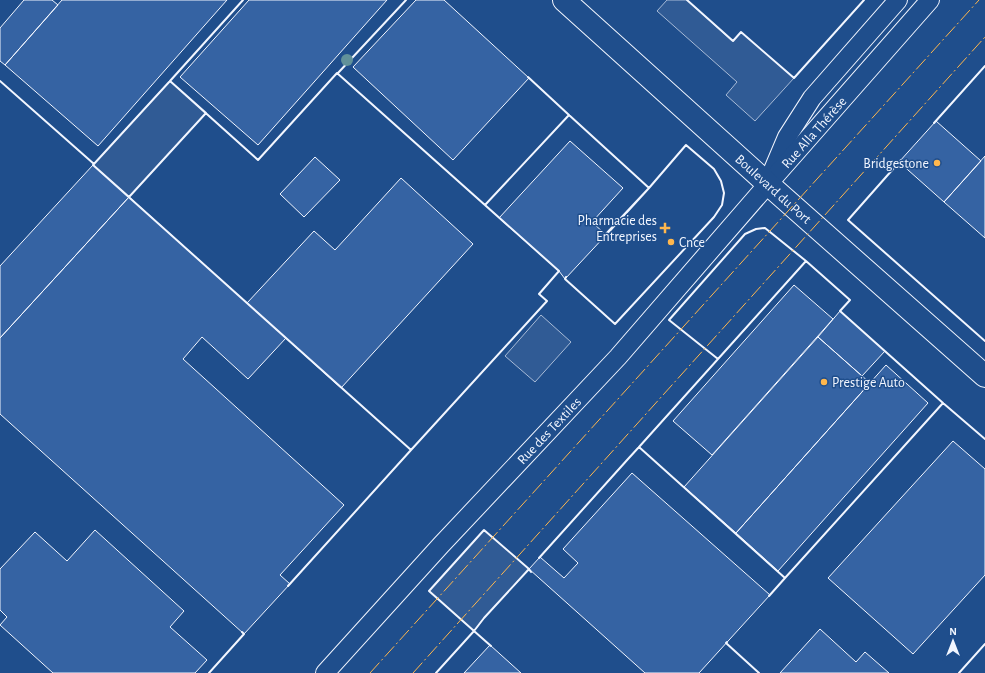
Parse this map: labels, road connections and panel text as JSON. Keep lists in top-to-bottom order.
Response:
{
  "streets": {
    "main road": ["Boulevard du Port"],
    "street": ["Rue Alla Thérèse", "Rue des Textiles"]
  },
  "crossings": [
    ["Rue Alla Thérèse", "Boulevard du Port"],
    ["Rue Alla Thérèse", "Rue des Textiles"],
    ["Boulevard du Port", "Rue des Textiles"]
  ],
  "places": {
    "other": ["Bridgestone", "Cnce", "Prestige Auto"],
    "health": ["Pharmacie des Entreprises"]
  },
  "north": "top"
}
